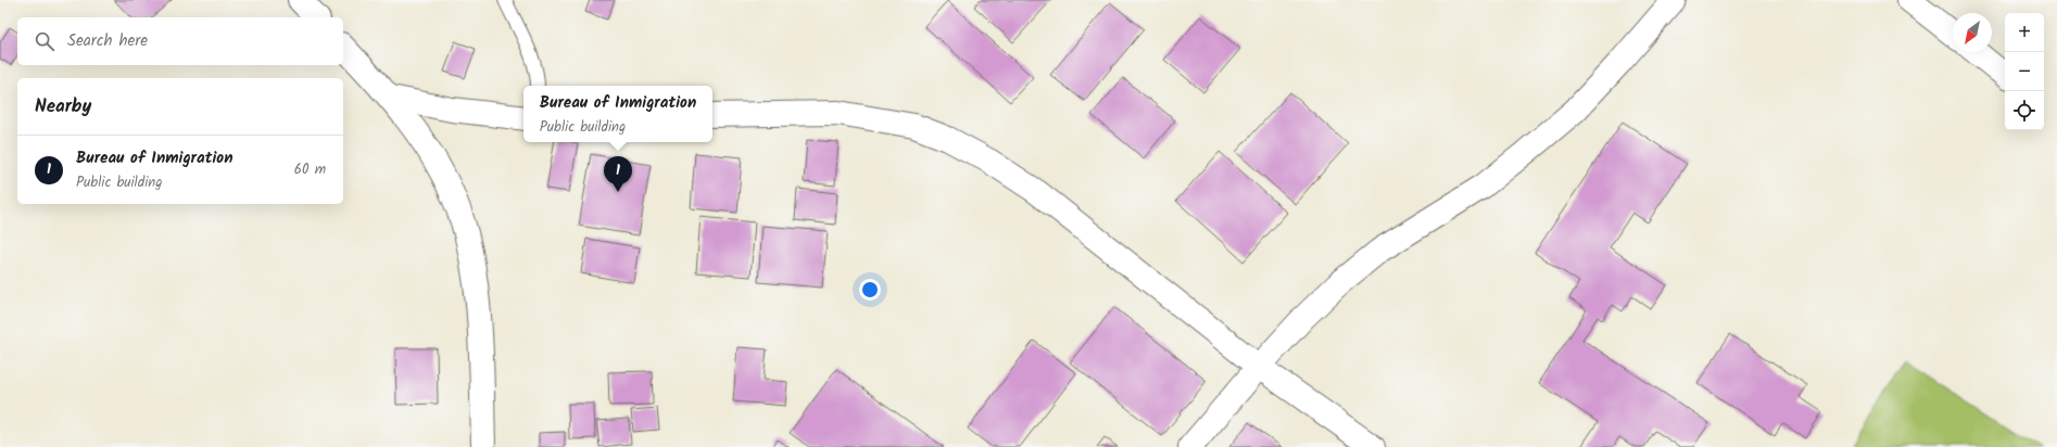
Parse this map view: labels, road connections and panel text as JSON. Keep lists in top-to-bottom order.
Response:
{
  "north": "bottom left",
  "page": {
    "map_buttons": ["+", "−"],
    "search": "Search here",
    "heading": "Nearby",
    "popup": ["Bureau of Inmigration", "Public building"],
    "list": [
      {
        "mark": "1",
        "name": "Bureau of Inmigration",
        "note": "Public building",
        "value": "60 m"
      }
    ],
    "pins": "1"
  }
}
